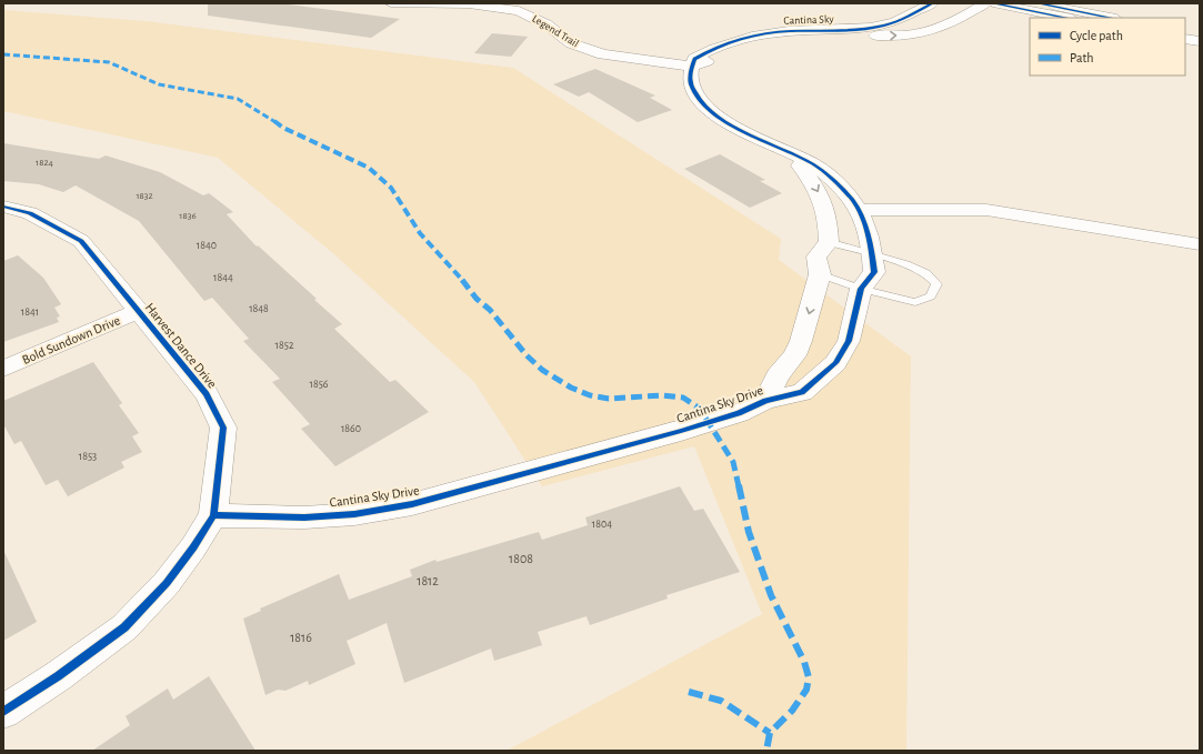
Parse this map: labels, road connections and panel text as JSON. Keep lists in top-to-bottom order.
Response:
{
  "streets": {
    "street": [
      "Cantina Sky",
      "Legend Trail",
      "Bold Sundown Drive",
      "Harvest Dance Drive",
      "Cantina Sky Drive"
    ]
  },
  "crossings": [
    ["Cantina Sky", "Legend Trail"],
    ["Cantina Sky", "Cantina Sky Drive"],
    ["Legend Trail", "Cantina Sky Drive"],
    ["Bold Sundown Drive", "Harvest Dance Drive"],
    ["Harvest Dance Drive", "Cantina Sky Drive"]
  ],
  "house_numbers": [
    "1824",
    "1832",
    "1836",
    "1840",
    "1844",
    "1848",
    "1841",
    "1852",
    "1856",
    "1860",
    "1853",
    "1804",
    "1808",
    "1812",
    "1816"
  ],
  "legend": ["Cycle path", "Path"]
}
